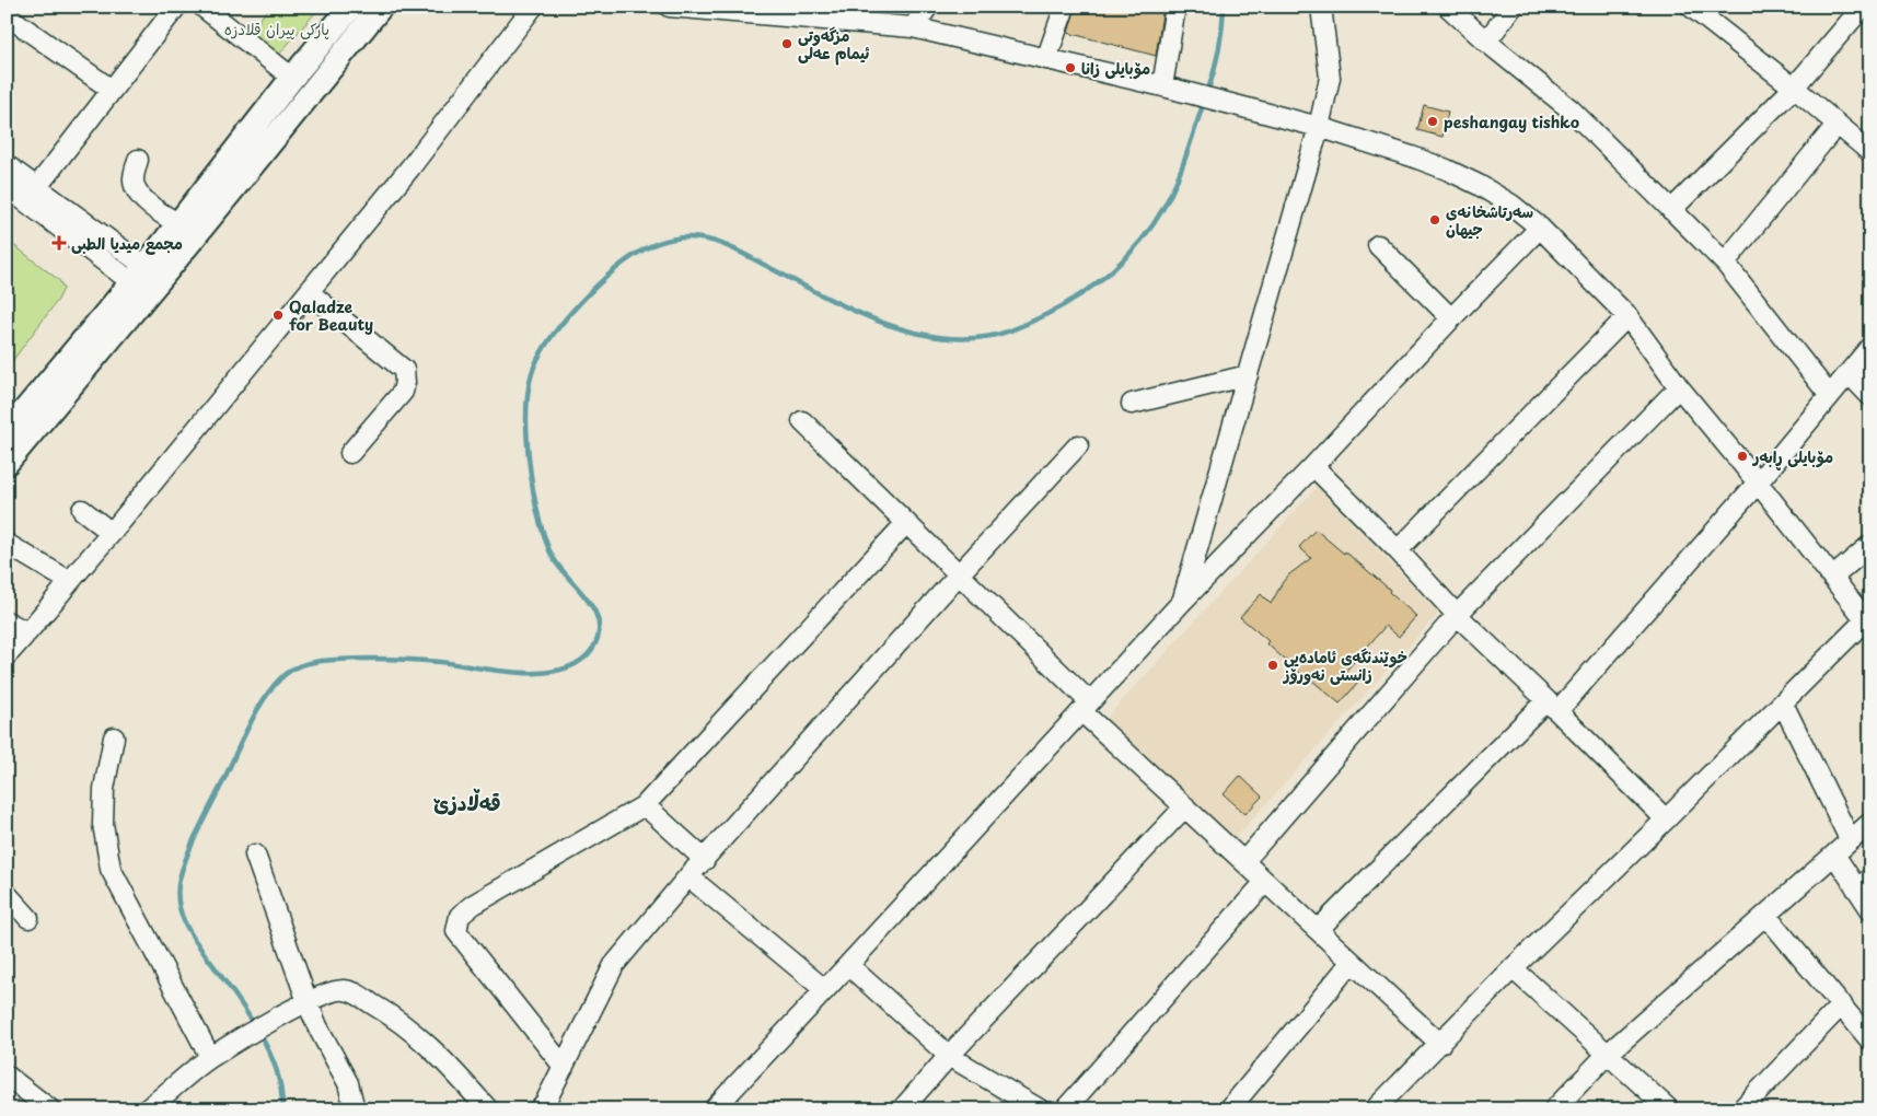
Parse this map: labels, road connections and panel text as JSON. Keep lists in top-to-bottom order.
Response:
{
  "districts": ["قەڵادزێ"],
  "parks": ["پارکی پیران قلادزه"],
  "places": {
    "other": [
      "مزگەوتی ئیمام عەلی",
      "مۆبایلی زانا",
      "peshangay tishko",
      "سەرتاشخانەی جیهان",
      "Qaladze for Beauty",
      "مۆبایلی ڕابەر",
      "خوێندنگەی ئامادەیی زانستی نەورۆز"
    ],
    "health": ["مجمع میدیا الطبی"]
  }
}
